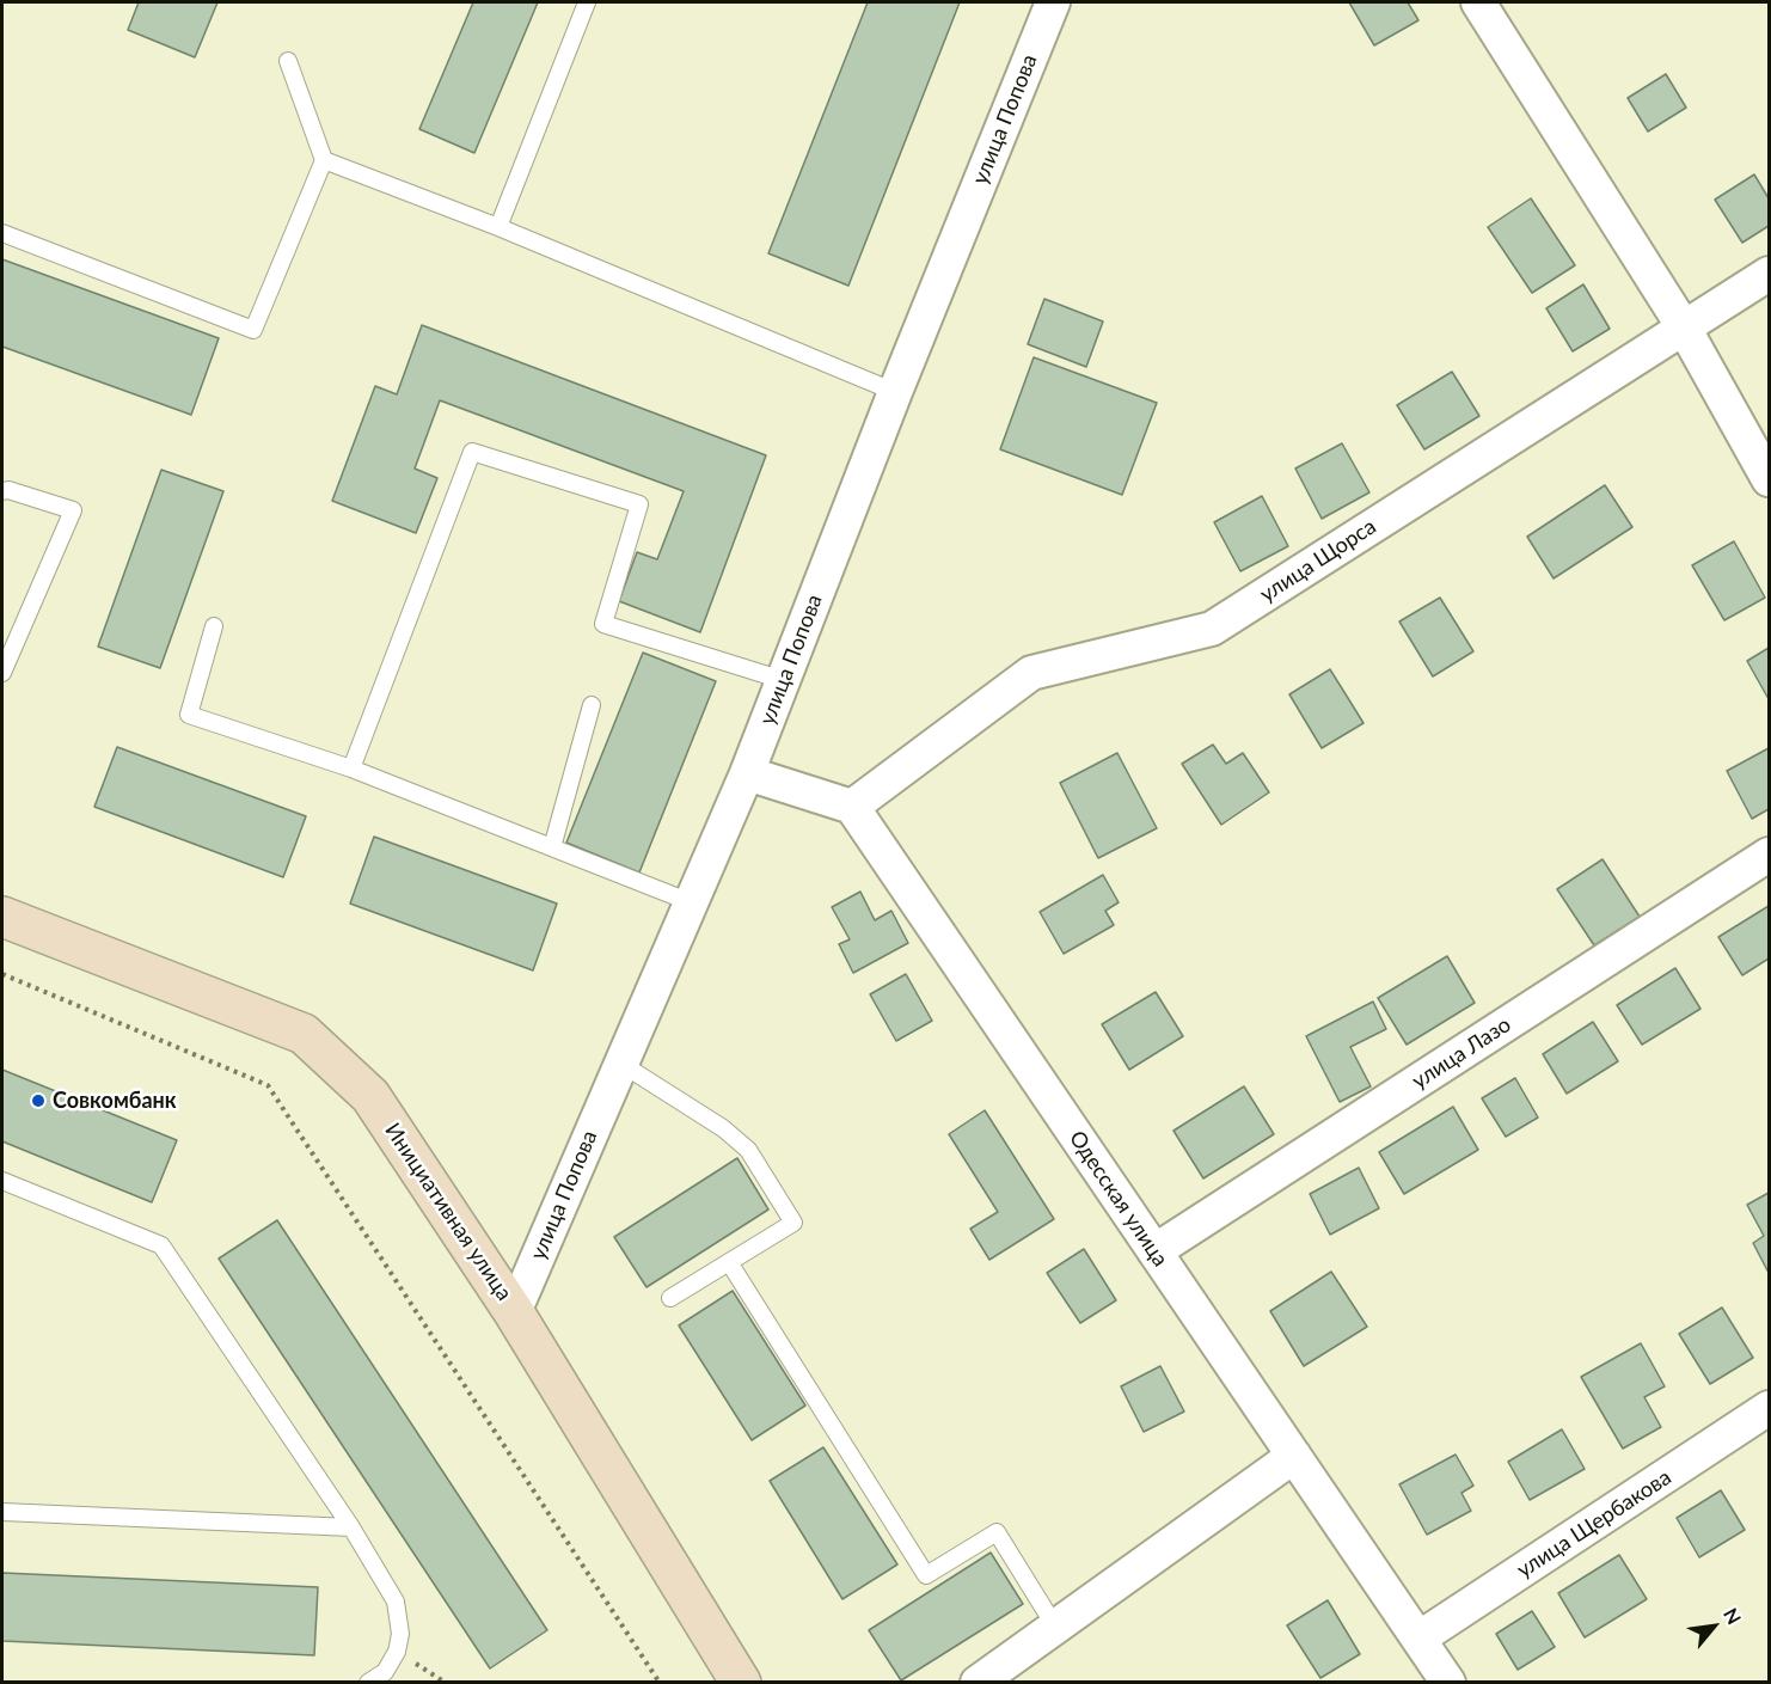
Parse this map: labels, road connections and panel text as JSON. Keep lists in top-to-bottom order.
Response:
{
  "streets": {
    "main road": ["Инициативная улица"],
    "street": [
      "улица Попова",
      "улица Щорса",
      "улица Лазо",
      "Одесская улица",
      "улица Щербакова"
    ]
  },
  "crossings": [
    ["улица Попова", "Инициативная улица"],
    ["улица Щорса", "Одесская улица"],
    ["улица Лазо", "Одесская улица"],
    ["Одесская улица", "улица Щербакова"]
  ],
  "places": ["Совкомбанк"],
  "north": "top right"
}
